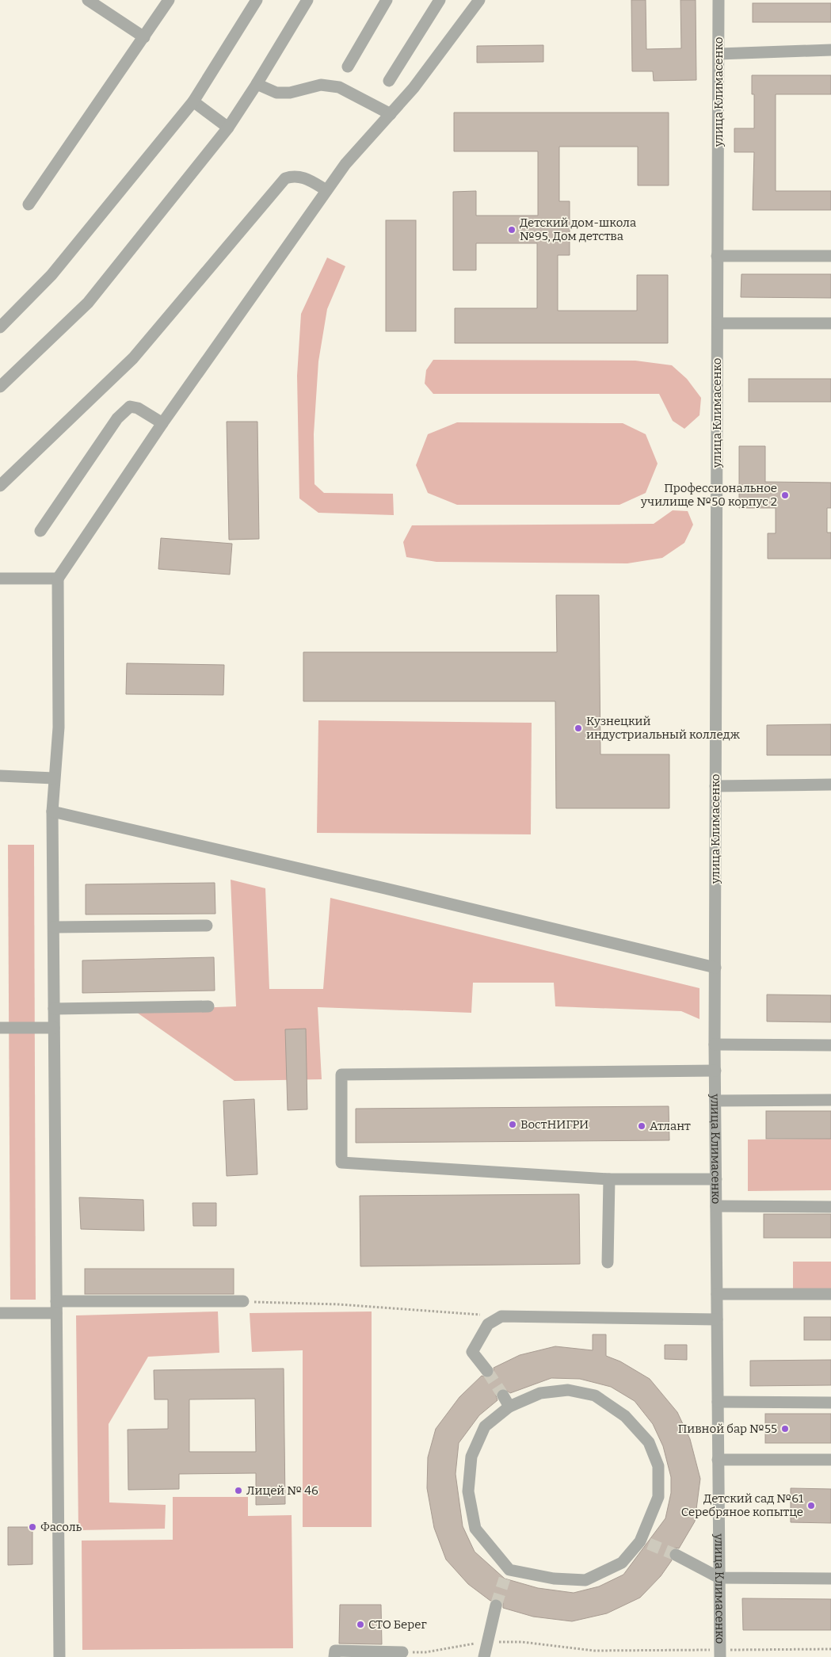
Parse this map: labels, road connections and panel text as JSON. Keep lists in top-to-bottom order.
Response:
{
  "streets": {
    "street": ["улица Климасенко"]
  },
  "places": [
    "Детский дом-школа №95, Дом детства",
    "Профессиональное училище №50 корпус 2",
    "Кузнецкий индустриальный колледж",
    "ВостНИГРИ",
    "Атлант",
    "Пивной бар №55",
    "Лицей № 46",
    "Детский сад №61 Серебряное копытце",
    "Фасоль",
    "СТО Берег"
  ]
}
